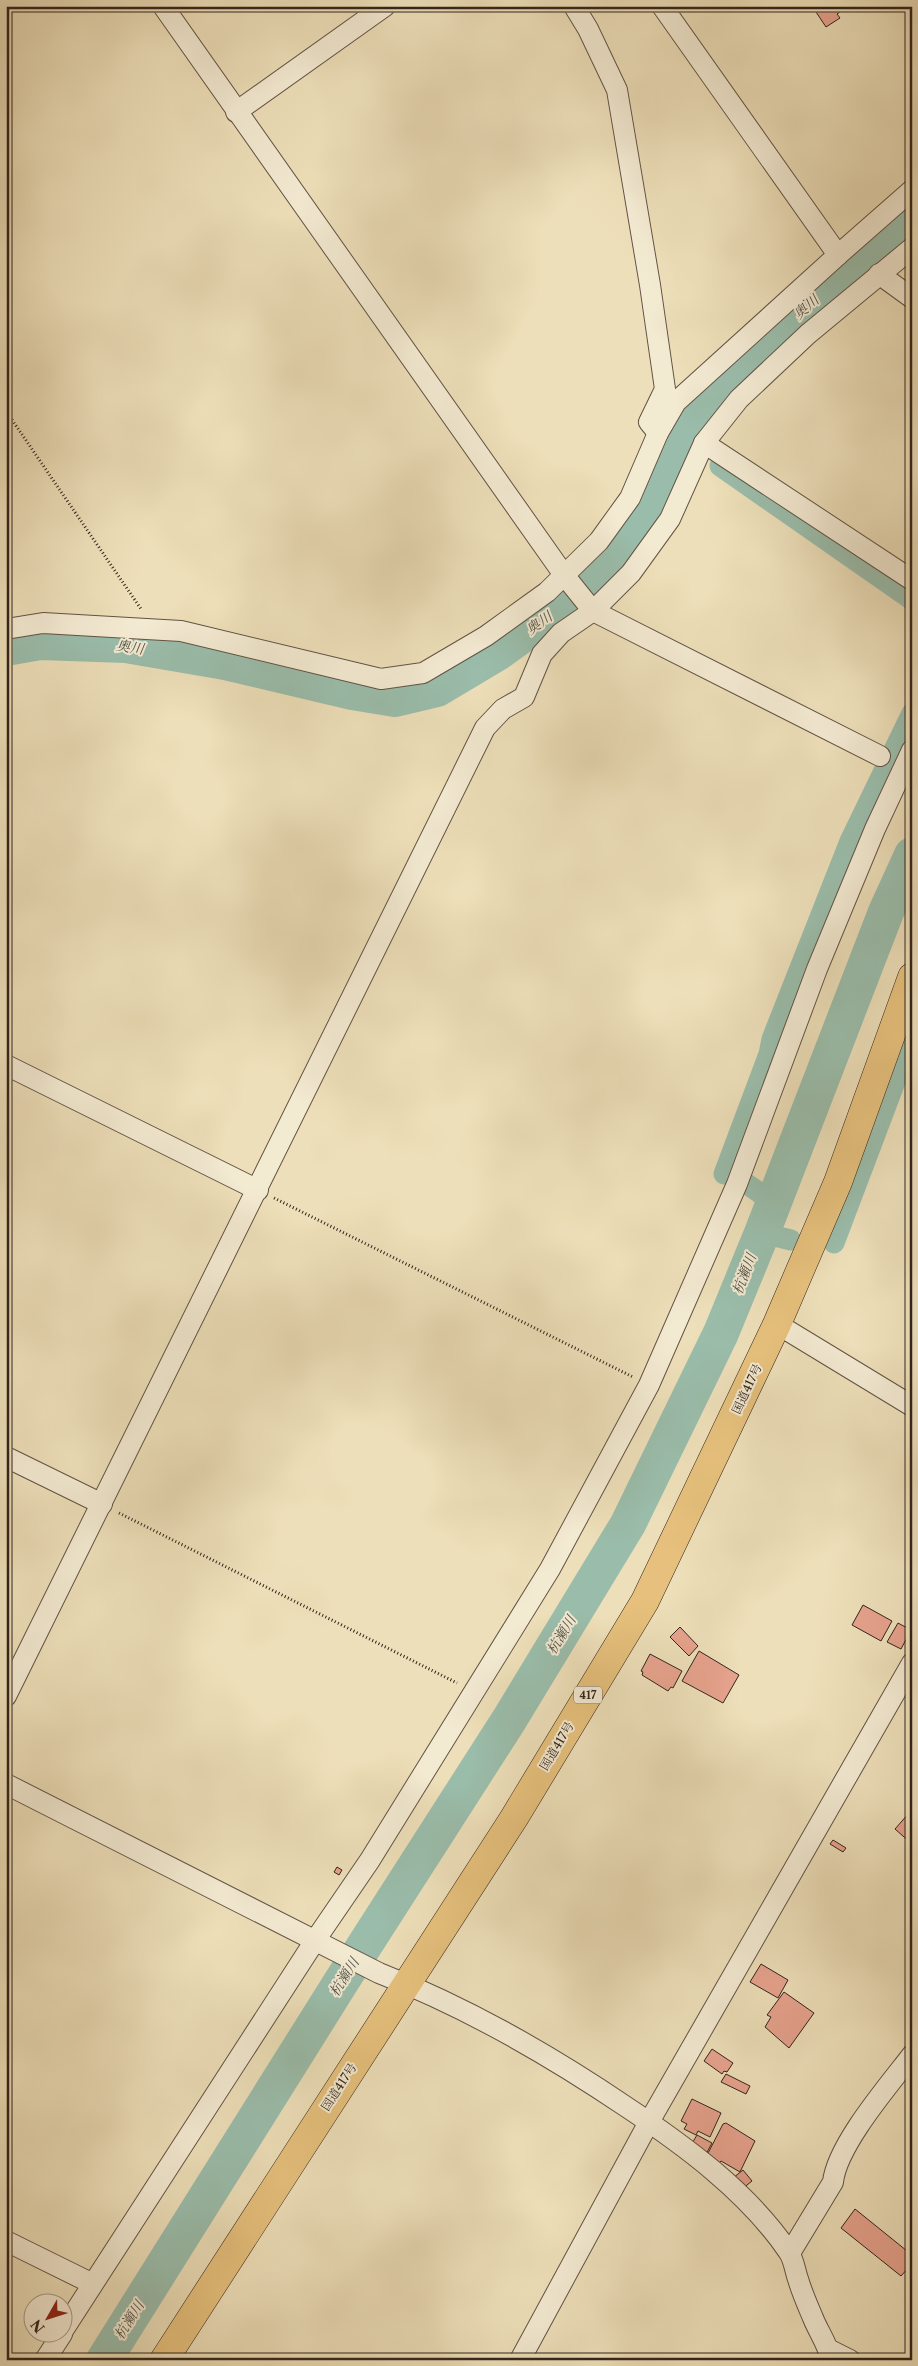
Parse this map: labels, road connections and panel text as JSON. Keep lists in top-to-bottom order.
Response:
{
  "streets": {
    "highway": ["国道417号", "417"]
  },
  "water": ["奥川", "杭瀬川"],
  "north": "bottom left"
}
